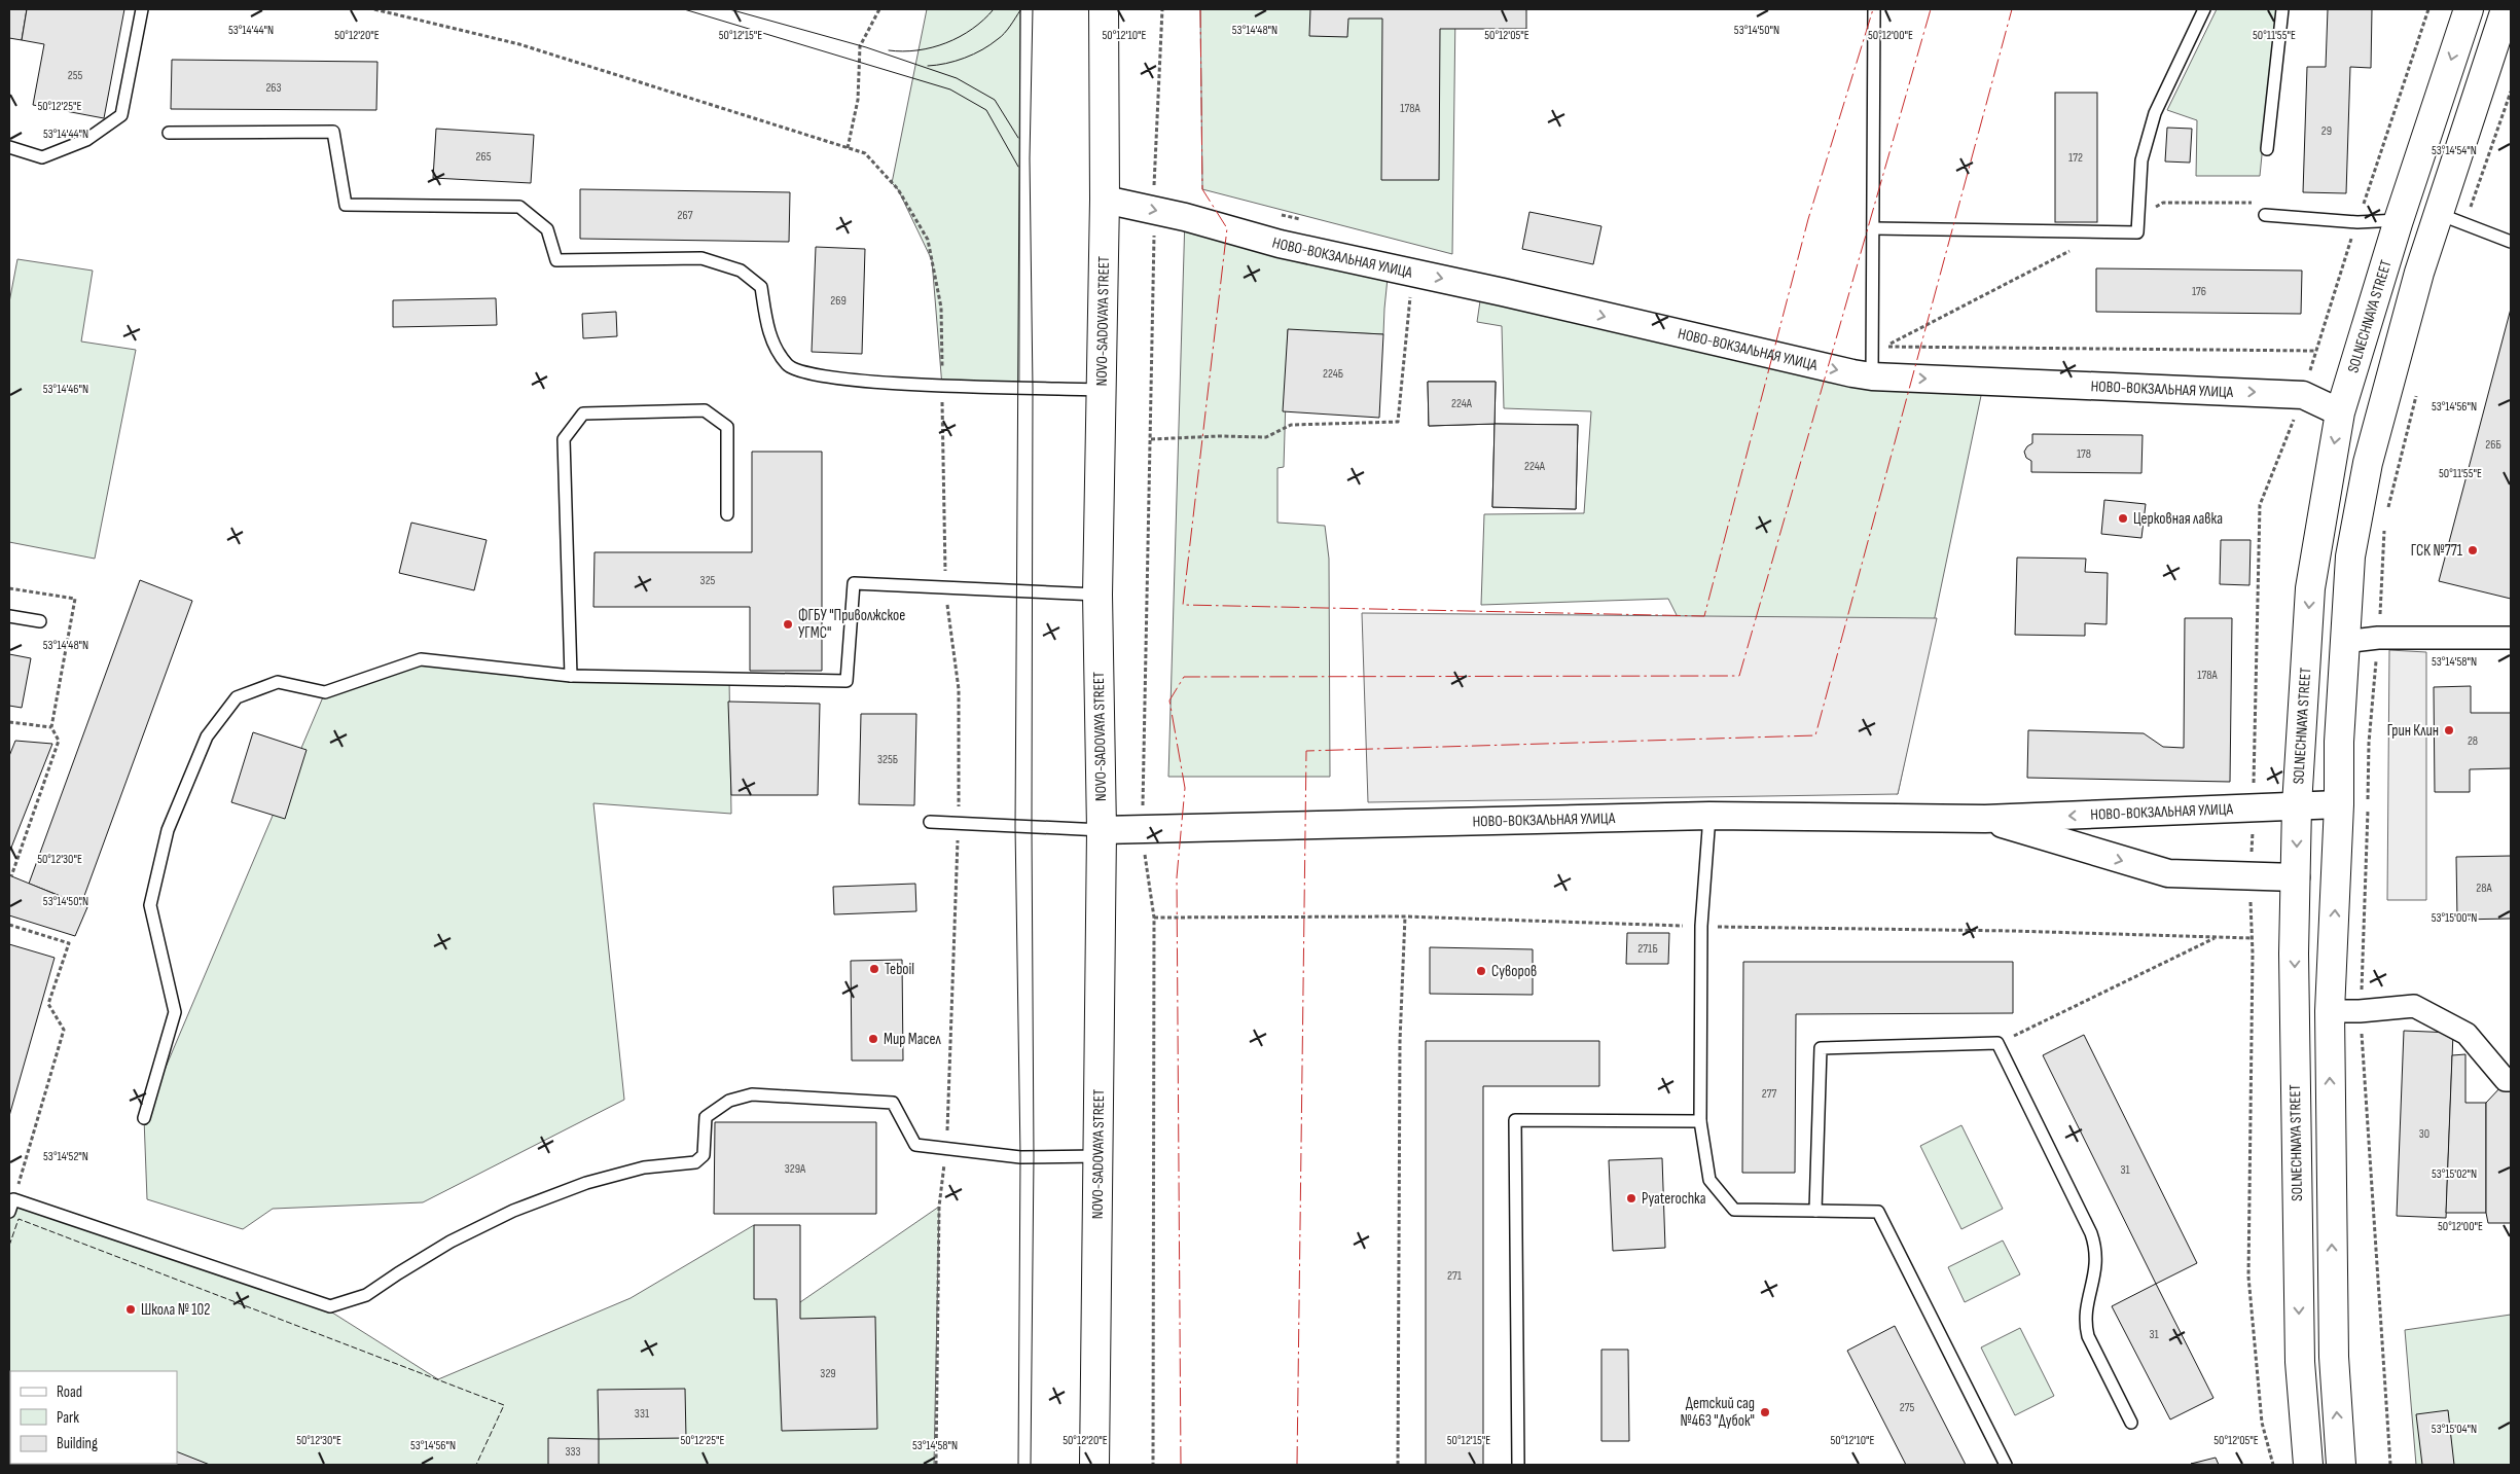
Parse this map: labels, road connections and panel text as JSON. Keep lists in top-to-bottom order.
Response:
{
  "streets": {
    "main road": ["SOLNECHNAYA STREET", "NOVO-SADOVAYA STREET"],
    "street": ["НОВО-ВОКЗАЛЬНАЯ УЛИЦА"]
  },
  "crossings": [
    ["НОВО-ВОКЗАЛЬНАЯ УЛИЦА", "SOLNECHNAYA STREET"],
    ["НОВО-ВОКЗАЛЬНАЯ УЛИЦА", "NOVO-SADOVAYA STREET"]
  ],
  "places": [
    "Церковная лавка",
    "ГСК №771",
    "ФГБУ \"Приволжское УГМС\"",
    "Грин Клин",
    "Teboil",
    "Суворов",
    "Мир Масел",
    "Pyaterochka",
    "Школа № 102",
    "Детский сад №463 \"Дубок\""
  ],
  "house_numbers": [
    "255",
    "263",
    "178А",
    "29",
    "265",
    "172",
    "267",
    "176",
    "269",
    "224Б",
    "224А",
    "26Б",
    "178",
    "224А",
    "325",
    "178А",
    "28",
    "325Б",
    "28А",
    "271Б",
    "277",
    "30",
    "329А",
    "31",
    "271",
    "31",
    "329",
    "275",
    "331",
    "333"
  ],
  "legend": ["Road", "Park", "Building"],
  "coordinates": [
    "53°14'44\"N",
    "53°14'48\"N",
    "53°14'50\"N",
    "50°12'20\"E",
    "50°12'15\"E",
    "50°12'10\"E",
    "50°12'05\"E",
    "50°12'00\"E",
    "50°11'55\"E",
    "50°12'25\"E",
    "53°14'54\"N",
    "53°14'46\"N",
    "53°14'56\"N",
    "53°14'58\"N",
    "50°12'30\"E",
    "53°15'00\"N",
    "53°14'52\"N",
    "53°15'02\"N",
    "53°15'04\"N"
  ]
}
